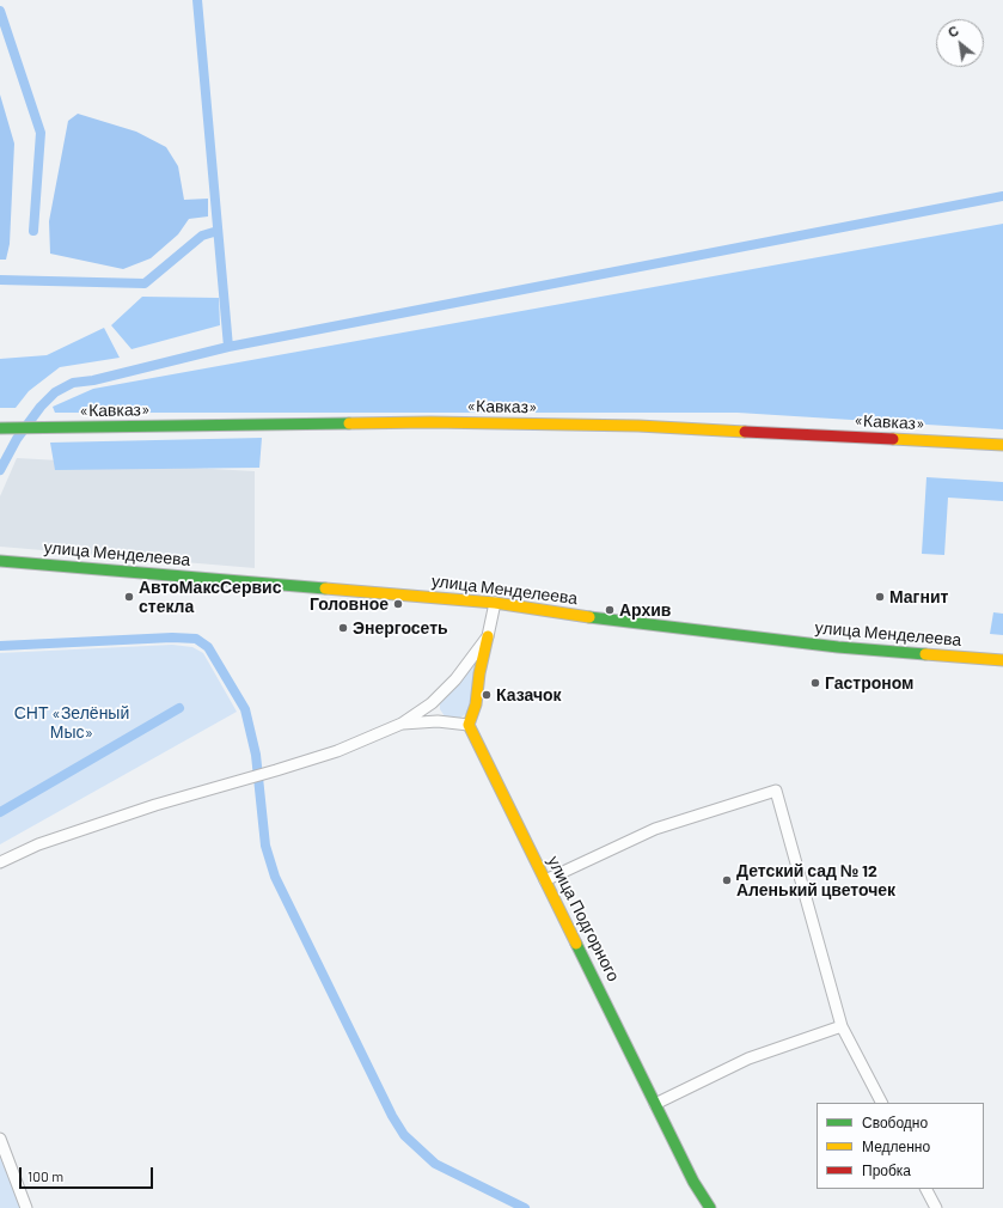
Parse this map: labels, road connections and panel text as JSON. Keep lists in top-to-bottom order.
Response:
{
  "streets": {
    "main road": ["«Кавказ»", "улица Менделеева", "улица Подгорного"]
  },
  "parks": ["СНТ «Зелёный Мыс»"],
  "places": [
    "АвтоМаксСервис стекла",
    "Магнит",
    "Головное",
    "Архив",
    "Энергосеть",
    "Гастроном",
    "Казачок",
    "Детский сад № 12 Аленький цветочек"
  ],
  "legend": ["Свободно", "Медленно", "Пробка"],
  "scale_bar": "100 m",
  "north": "top left"
}
